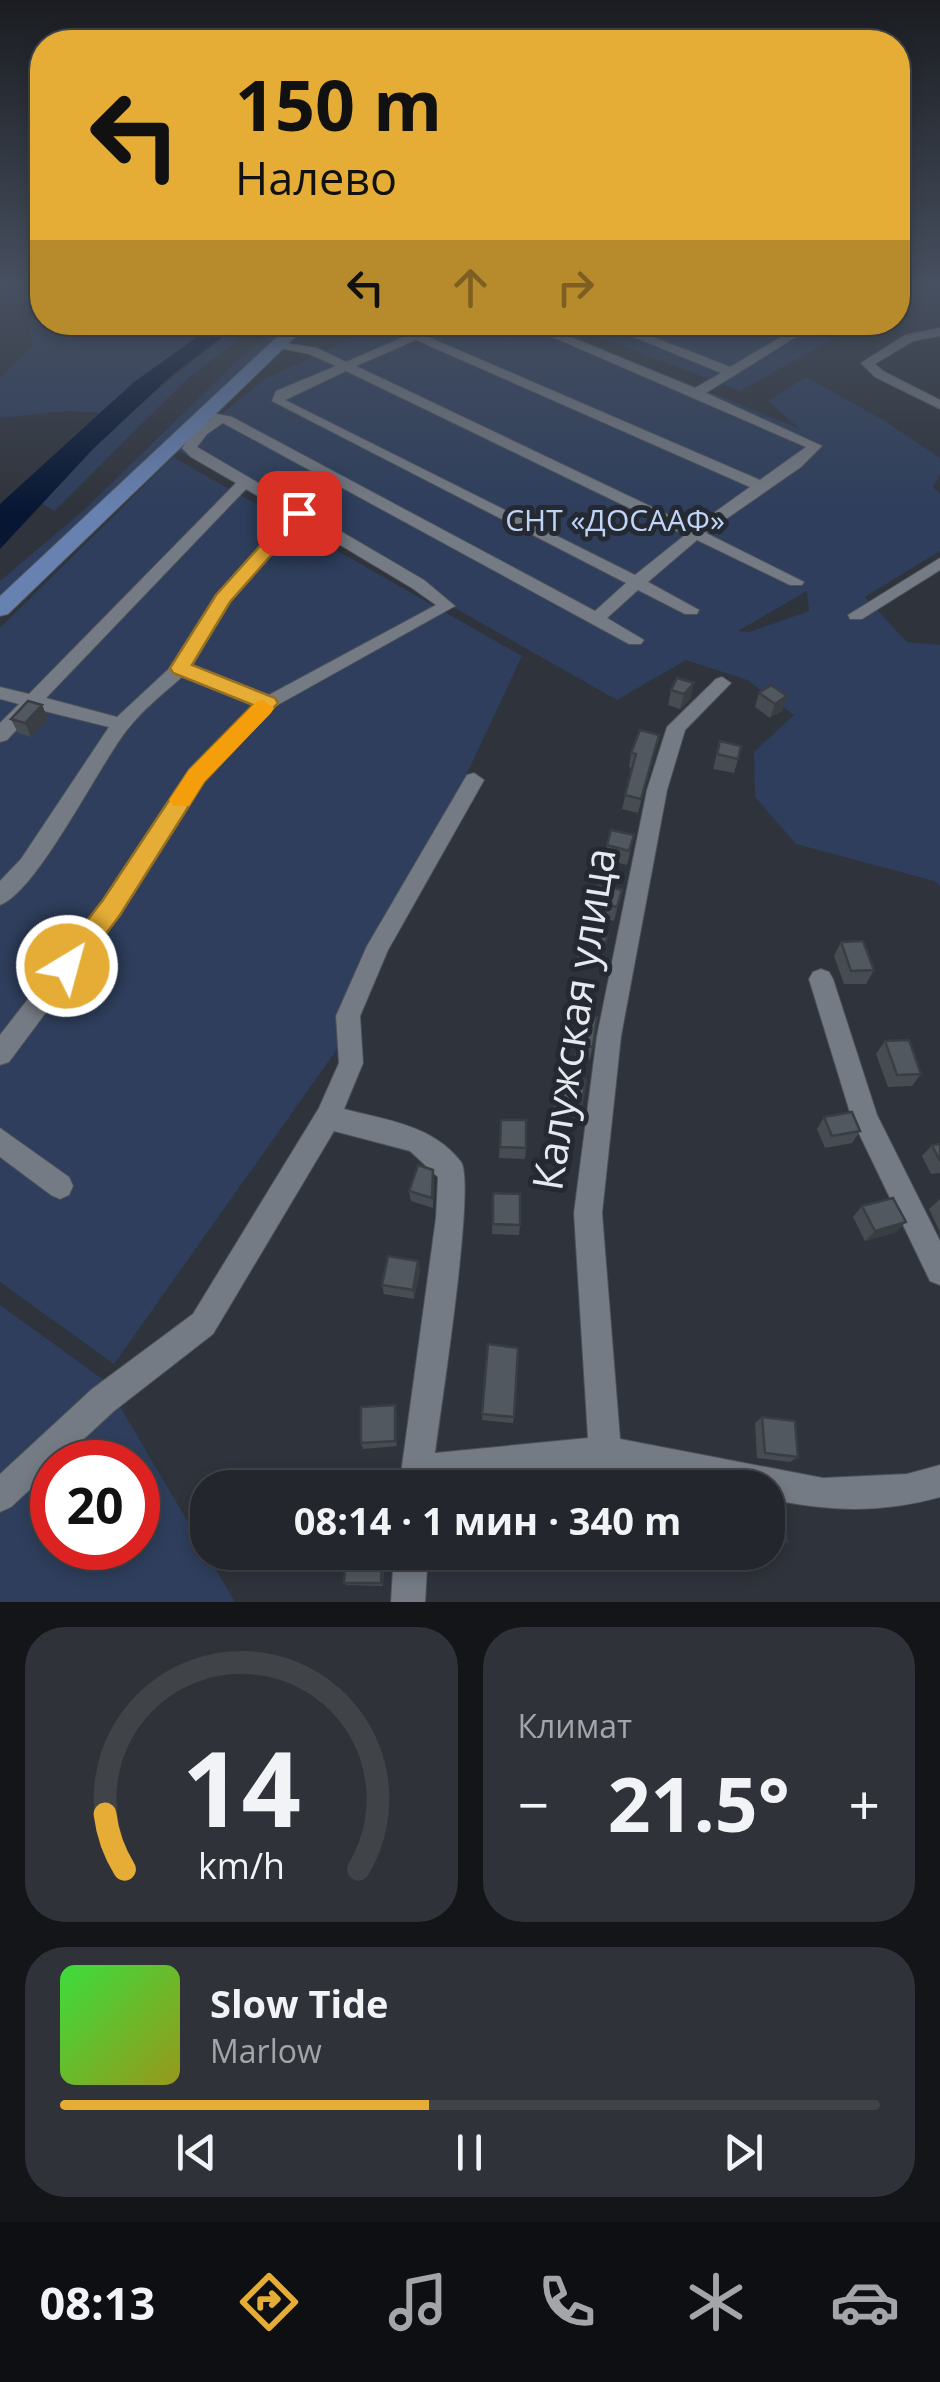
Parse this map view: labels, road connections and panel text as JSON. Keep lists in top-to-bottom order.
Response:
{
  "streets": {
    "street": ["Калужская улица"]
  },
  "parks": ["СНТ «ДОСААФ»"],
  "page": {
    "turn": ["150 m", "Налево"],
    "limit": "20",
    "trip": "08:14 · 1 мин · 340 m",
    "tile": "Климат",
    "heat": ["−", "21.5°", "+"],
    "song": ["Slow Tide", "Marlow"],
    "tabs": "08:13",
    "gauge": ["14", "km/h"]
  }
}
